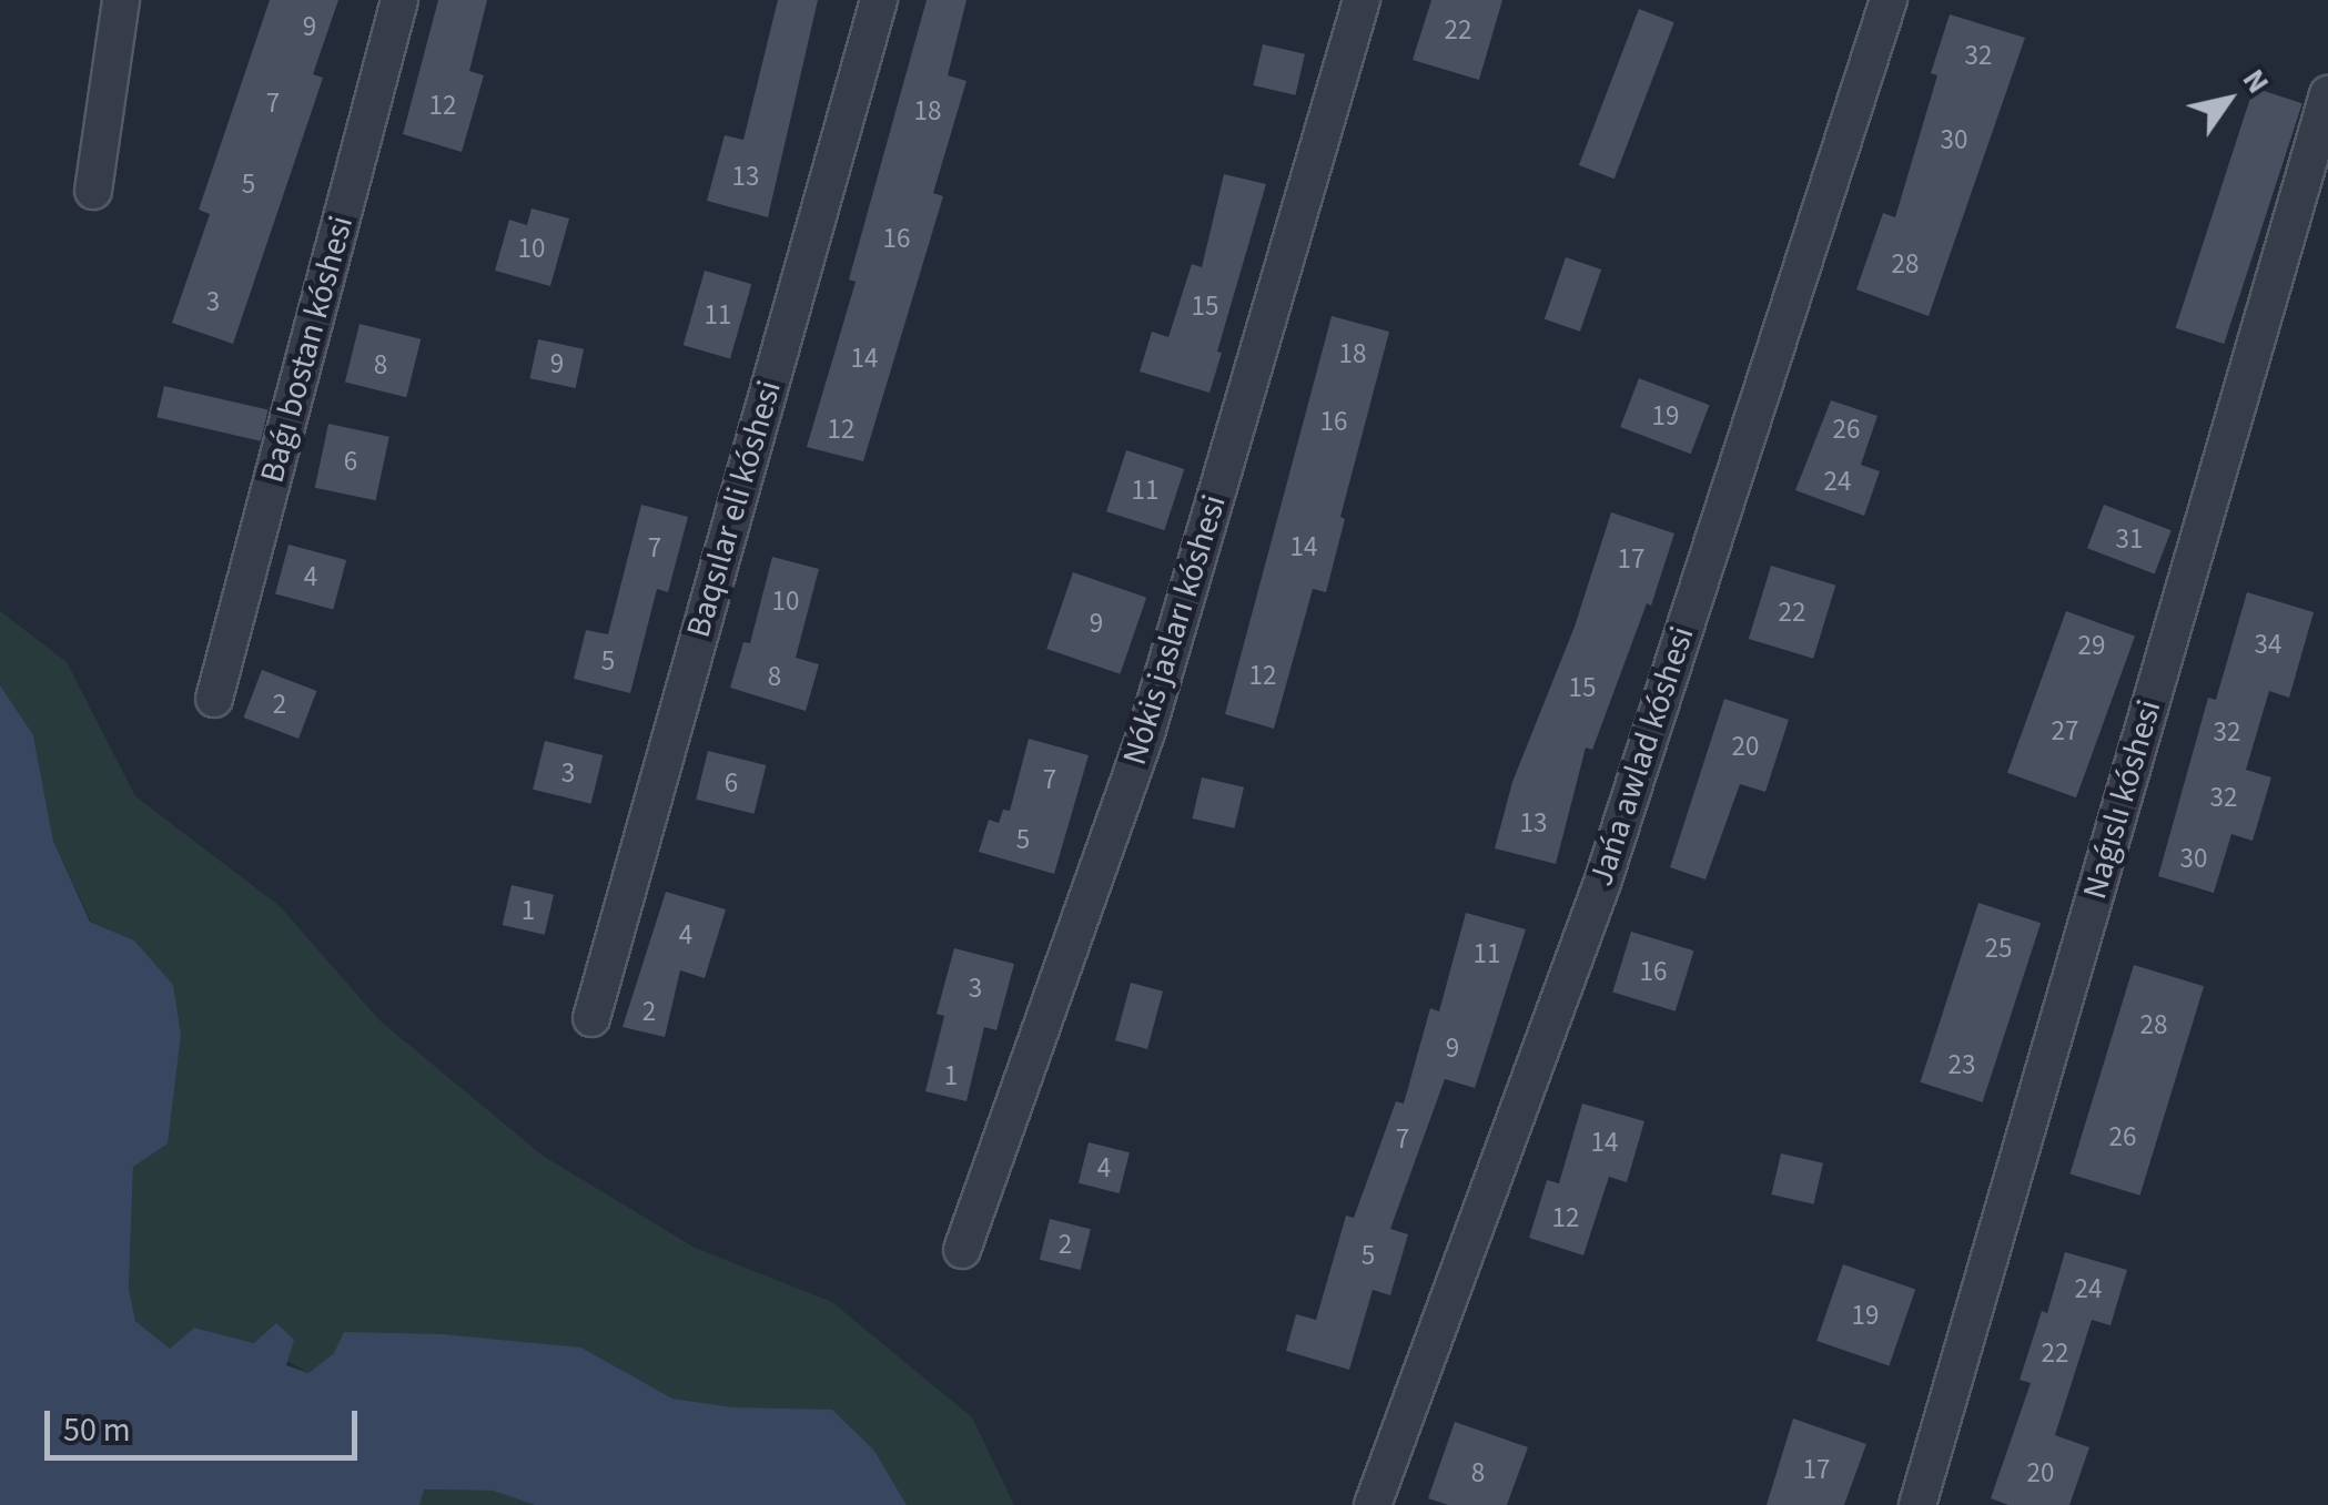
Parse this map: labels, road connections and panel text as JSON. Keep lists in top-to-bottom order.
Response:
{
  "streets": {
    "street": [
      "Baǵı bostan kóshesi",
      "Baqsılar eli kóshesi",
      "Nókis jasları kóshesi",
      "Jańa awlad kóshesi",
      "Naǵıslı kóshesi"
    ]
  },
  "house_numbers": [
    "9",
    "22",
    "32",
    "7",
    "12",
    "18",
    "30",
    "13",
    "5",
    "16",
    "10",
    "28",
    "3",
    "15",
    "11",
    "18",
    "14",
    "9",
    "8",
    "19",
    "16",
    "12",
    "26",
    "6",
    "24",
    "11",
    "31",
    "14",
    "7",
    "17",
    "4",
    "10",
    "22",
    "9",
    "34",
    "29",
    "5",
    "12",
    "8",
    "15",
    "2",
    "27",
    "32",
    "20",
    "3",
    "7",
    "6",
    "32",
    "13",
    "5",
    "30",
    "1",
    "4",
    "25",
    "11",
    "16",
    "3",
    "2",
    "28",
    "9",
    "23",
    "1",
    "26",
    "7",
    "14",
    "4",
    "12",
    "2",
    "5",
    "24",
    "19",
    "22",
    "17",
    "8",
    "20"
  ],
  "scale_bar": "50 m",
  "north": "top right"
}
